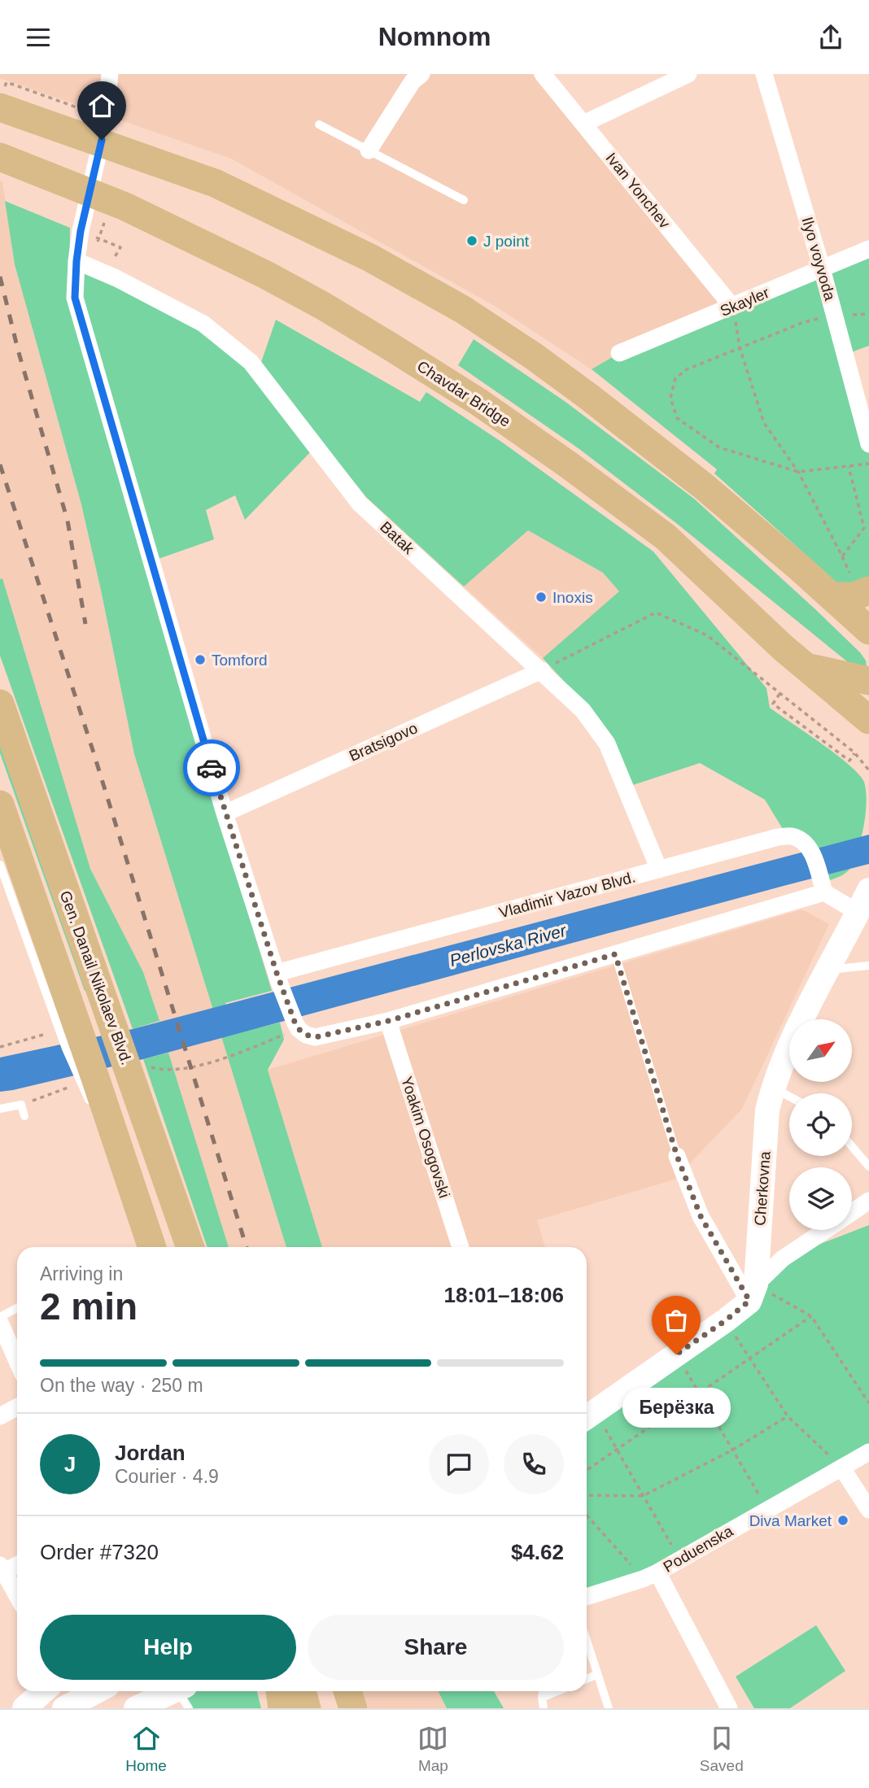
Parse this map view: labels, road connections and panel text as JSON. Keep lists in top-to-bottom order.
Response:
{
  "streets": {
    "main road": ["Chavdar Bridge", "Gen. Danail Nikolaev Blvd."],
    "street": [
      "Ivan Yonchev",
      "Ilyo voyvoda",
      "Skayler",
      "Batak",
      "Bratsigovo",
      "Vladimir Vazov Blvd.",
      "Yoakim Osogovski",
      "Cherkovna",
      "Poduenska"
    ]
  },
  "crossings": [
    ["Ivan Yonchev", "Skayler"],
    ["Ilyo voyvoda", "Skayler"],
    ["Batak", "Bratsigovo"],
    ["Batak", "Vladimir Vazov Blvd."]
  ],
  "water": ["Perlovska River"],
  "places": [
    "J point",
    "Inoxis",
    "Tomford",
    "Берёзка",
    "Diva Market"
  ],
  "north": "top right",
  "page": {
    "header": "Nomnom",
    "heading": ["2 min", "Arriving in", "18:01–18:06"],
    "panel": [
      "Jordan",
      "Courier · 4.9",
      "Order #7320",
      "$4.62"
    ],
    "bar": "On the way · 250 m",
    "bubble": "Берёзка",
    "round": "J",
    "buttons": ["Help", "Share"],
    "tabs": ["Home", "Map", "Saved"]
  }
}
